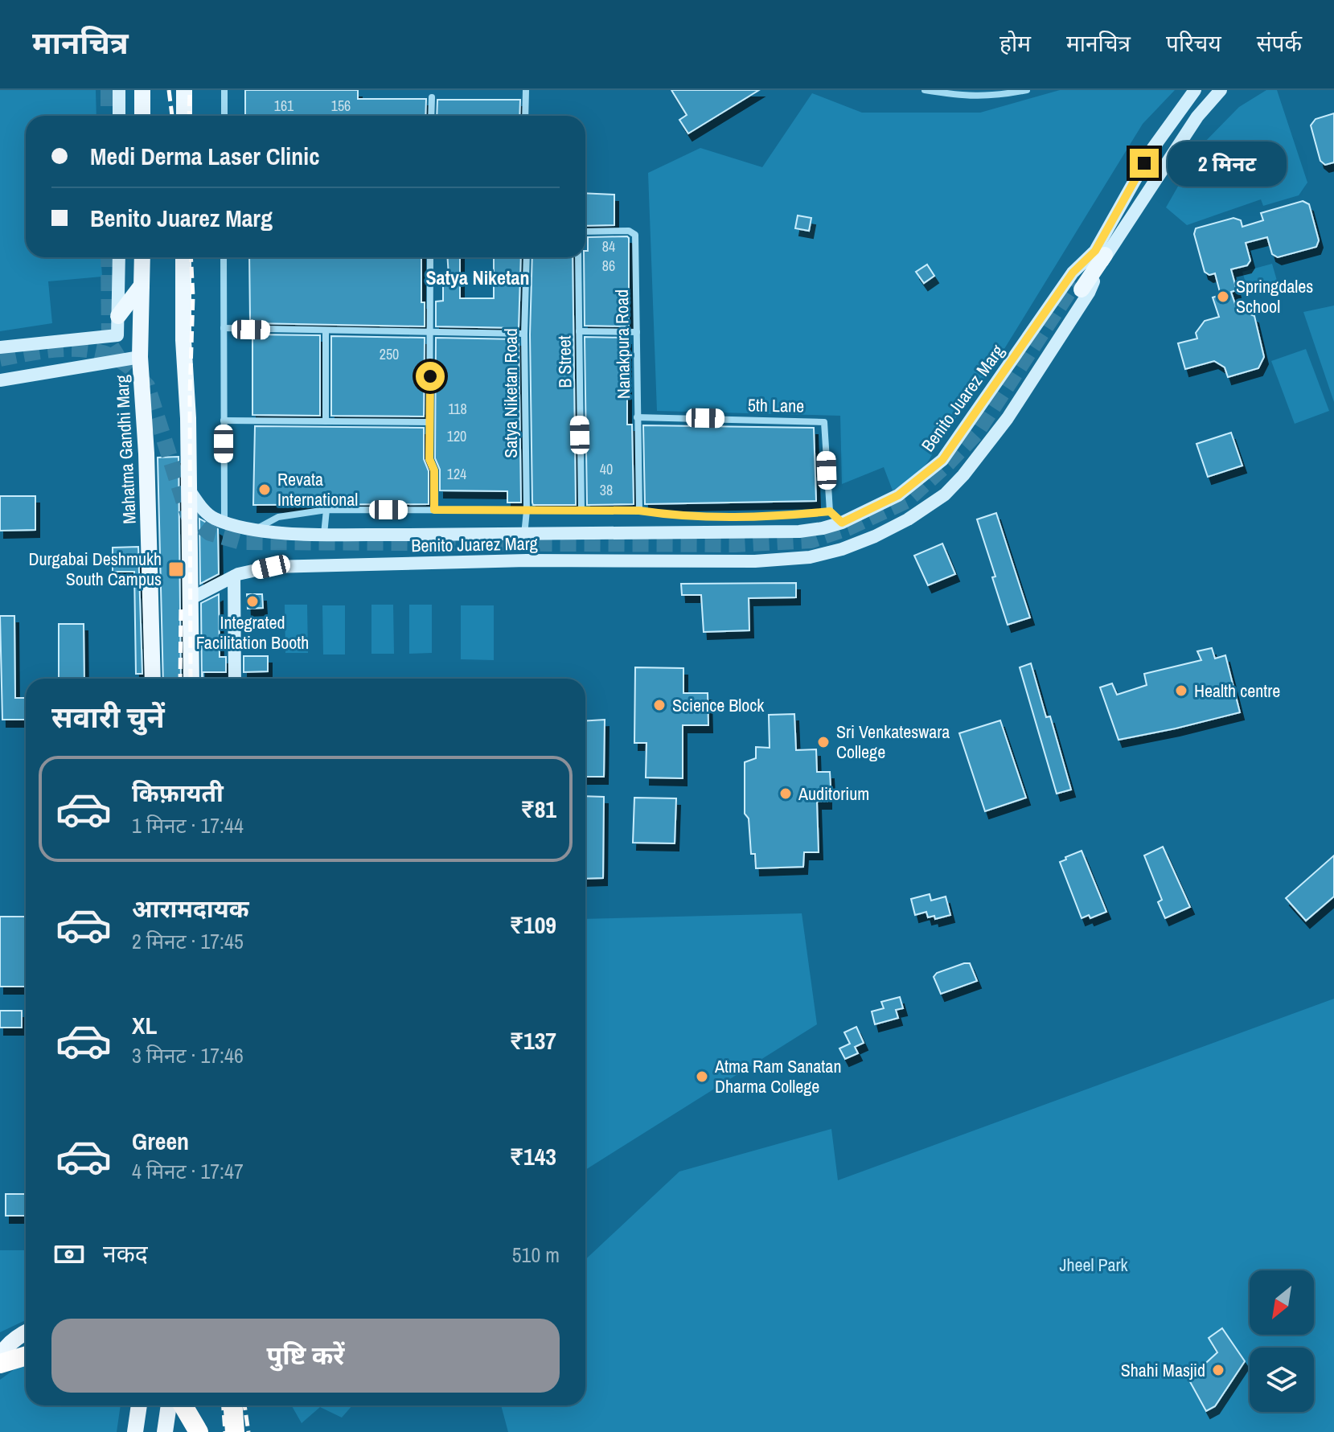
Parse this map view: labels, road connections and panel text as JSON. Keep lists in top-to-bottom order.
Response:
{
  "streets": {
    "main road": ["Mahatma Gandhi Marg"],
    "street": [
      "Nanakpura Road",
      "B Street",
      "Satya Niketan Road",
      "Benito Juarez Marg",
      "5th Lane"
    ]
  },
  "crossings": [
    ["Nanakpura Road", "5th Lane"],
    ["Satya Niketan Road", "Benito Juarez Marg"]
  ],
  "districts": ["Satya Niketan"],
  "parks": ["Jheel Park"],
  "places": {
    "other": [
      "Springdales School",
      "Revata International",
      "Integrated Facilitation Booth",
      "Health centre",
      "Science Block",
      "Sri Venkateswara College",
      "Auditorium",
      "Atma Ram Sanatan Dharma College",
      "Shahi Masjid"
    ],
    "transit": ["Durgabai Deshmukh South Campus"]
  },
  "house_numbers": [
    "161",
    "156",
    "84",
    "86",
    "250",
    "118",
    "120",
    "40",
    "124",
    "38"
  ],
  "north": "bottom left",
  "page": {
    "header": "मानचित्र",
    "nav": [
      "होम",
      "मानचित्र",
      "परिचय",
      "संपर्क"
    ],
    "banner": ["Medi Derma Laser Clinic", "Benito Juarez Marg"],
    "bubble": "2 मिनट",
    "heading": "सवारी चुनें",
    "list": [
      {
        "name": "किफ़ायती",
        "note": "1 मिनट · 17:44",
        "value": "₹81"
      },
      {
        "name": "आरामदायक",
        "note": "2 मिनट · 17:45",
        "value": "₹109"
      },
      {
        "name": "XL",
        "note": "3 मिनट · 17:46",
        "value": "₹137"
      },
      {
        "name": "Green",
        "note": "4 मिनट · 17:47",
        "value": "₹143"
      }
    ],
    "pay": ["नकद", "510 m"],
    "buttons": "पुष्टि करें"
  }
}
